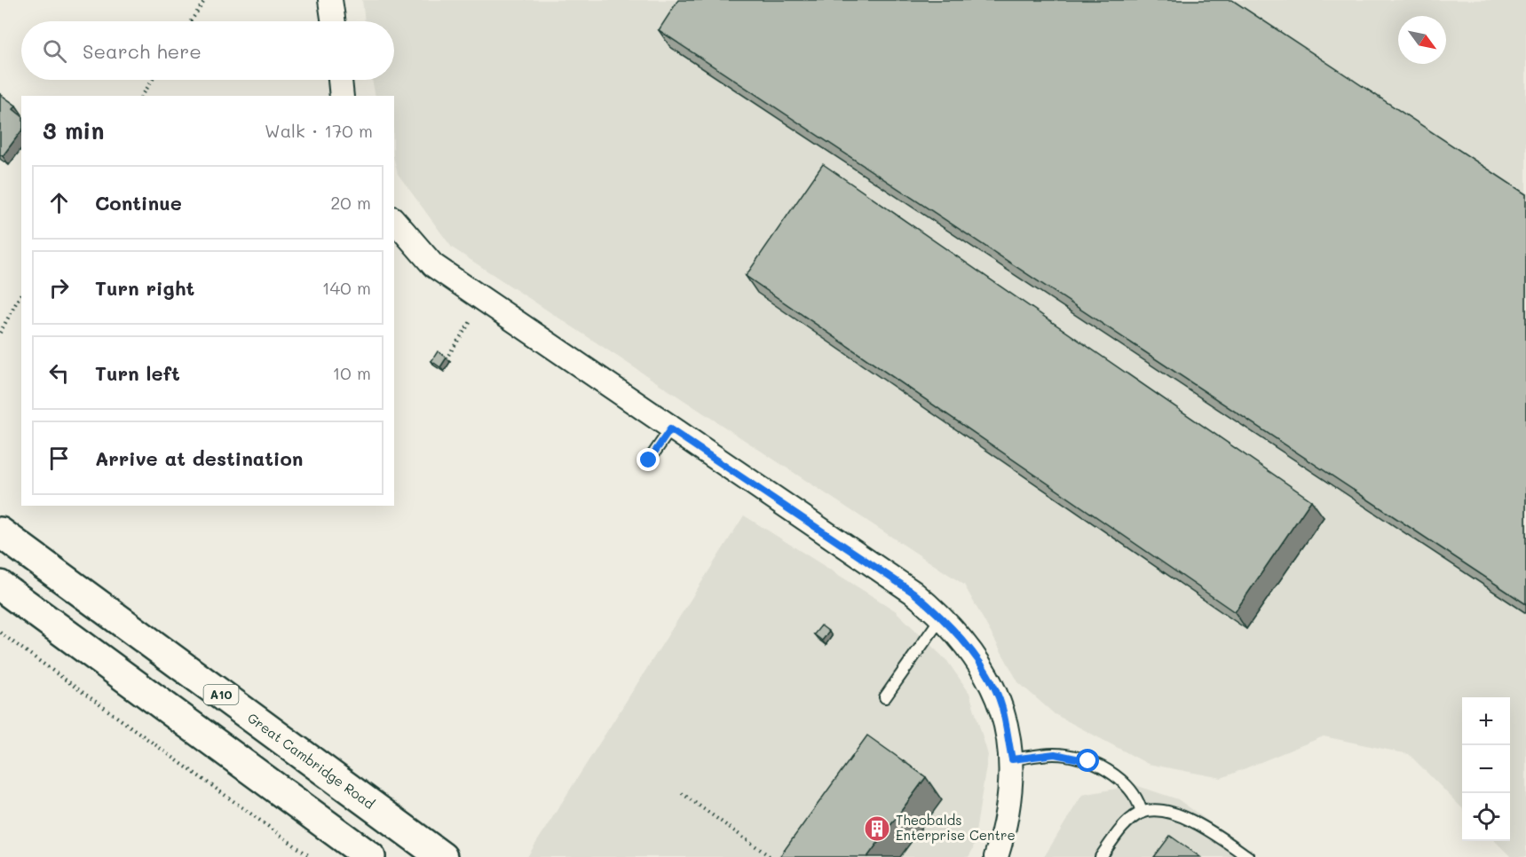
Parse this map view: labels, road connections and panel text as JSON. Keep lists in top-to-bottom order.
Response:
{
  "streets": {
    "highway": ["A10", "Great Cambridge Road"]
  },
  "places": {
    "building": ["Theobalds Enterprise Centre"]
  },
  "north": "bottom right",
  "page": {
    "search": "Search here",
    "heading": ["3 min", "Walk · 170 m"],
    "list": [
      ["Continue", "20 m"],
      ["Turn right", "140 m"],
      ["Turn left", "10 m"],
      "Arrive at destination"
    ],
    "map_buttons": ["+", "−"]
  }
}
